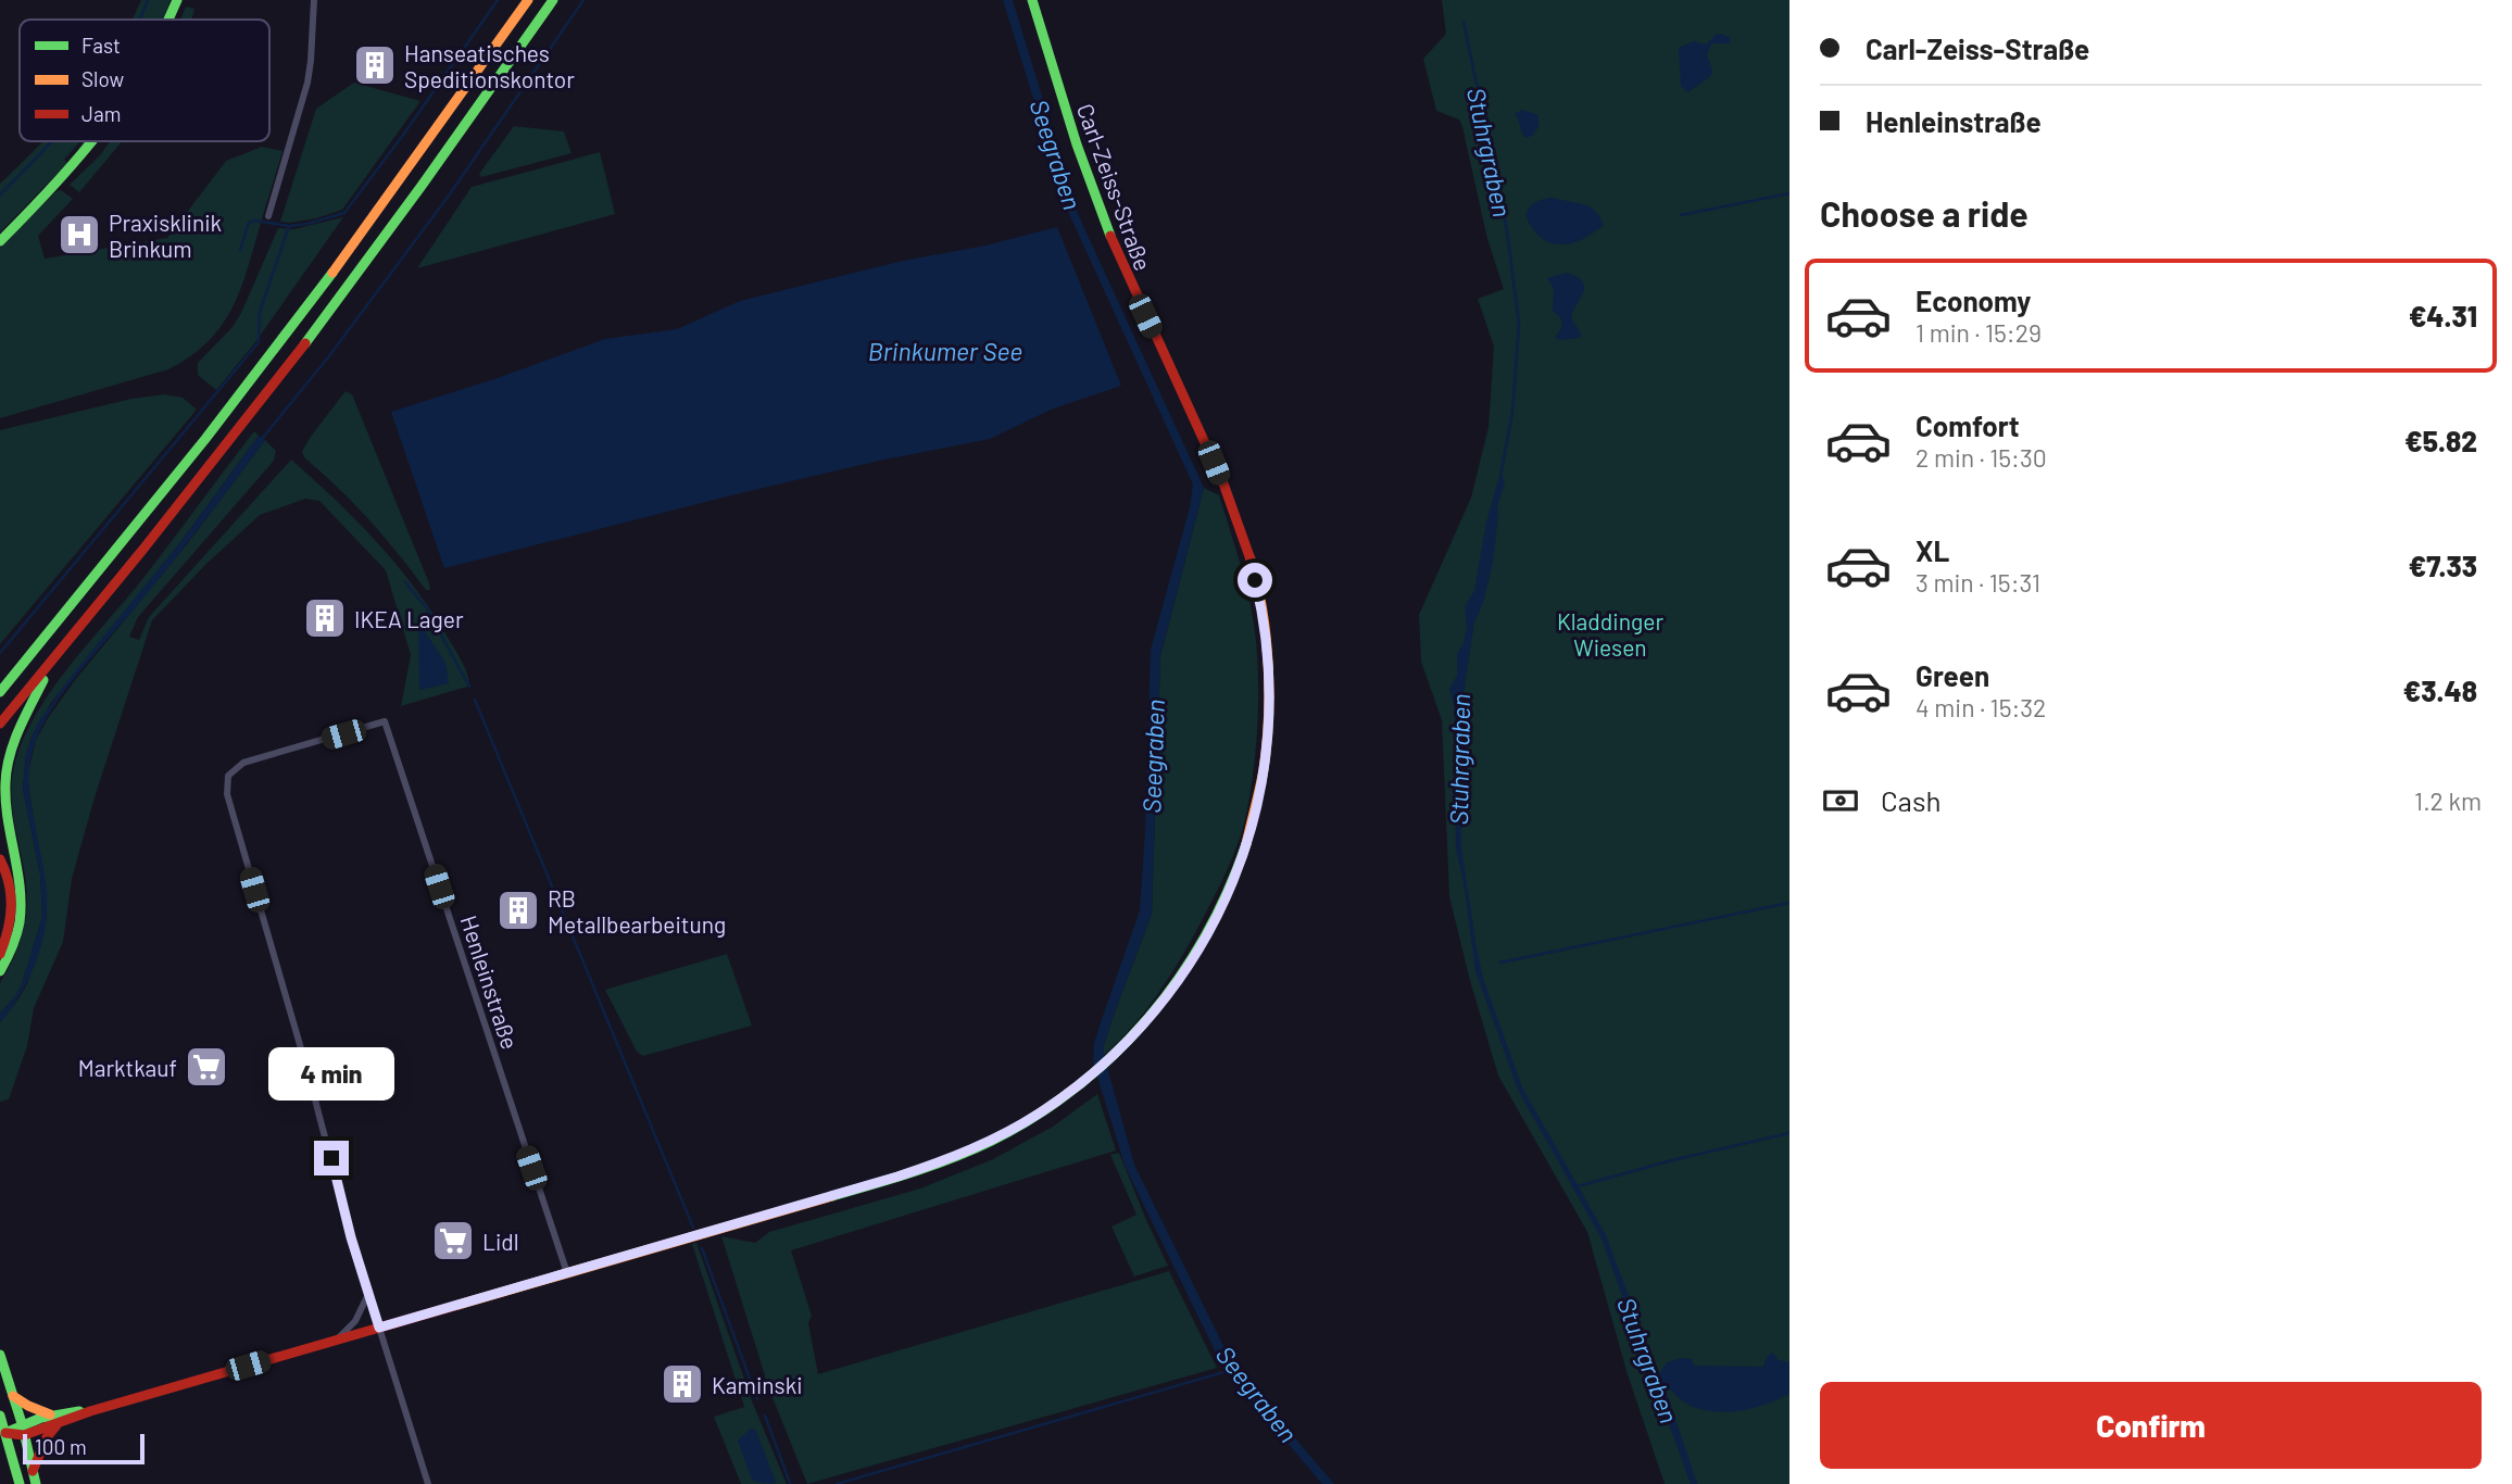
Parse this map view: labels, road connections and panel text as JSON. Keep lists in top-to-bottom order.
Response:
{
  "streets": {
    "main road": ["Carl-Zeiss-Straße"],
    "street": ["Henleinstraße"]
  },
  "crossings": [
    ["Carl-Zeiss-Straße", "Henleinstraße"]
  ],
  "water": ["Stuhrgraben", "Seegraben", "Brinkumer See"],
  "parks": ["Kladdinger Wiesen"],
  "places": {
    "building": [
      "Hanseatisches Speditionskontor",
      "IKEA Lager",
      "RB Metallbearbeitung",
      "Kaminski"
    ],
    "hospital": ["Praxisklinik Brinkum"],
    "supermarket": ["Marktkauf", "Lidl"]
  },
  "legend": ["Fast", "Slow", "Jam"],
  "scale_bar": "100 m",
  "page": {
    "banner": ["Carl-Zeiss-Straße", "Henleinstraße"],
    "heading": "Choose a ride",
    "list": [
      {
        "name": "Economy",
        "note": "1 min · 15:29",
        "value": "€4.31"
      },
      {
        "name": "Comfort",
        "note": "2 min · 15:30",
        "value": "€5.82"
      },
      {
        "name": "XL",
        "note": "3 min · 15:31",
        "value": "€7.33"
      },
      {
        "name": "Green",
        "note": "4 min · 15:32",
        "value": "€3.48"
      }
    ],
    "pay": ["Cash", "1.2 km"],
    "bubble": "4 min",
    "buttons": "Confirm",
    "scale": "100 m"
  }
}
